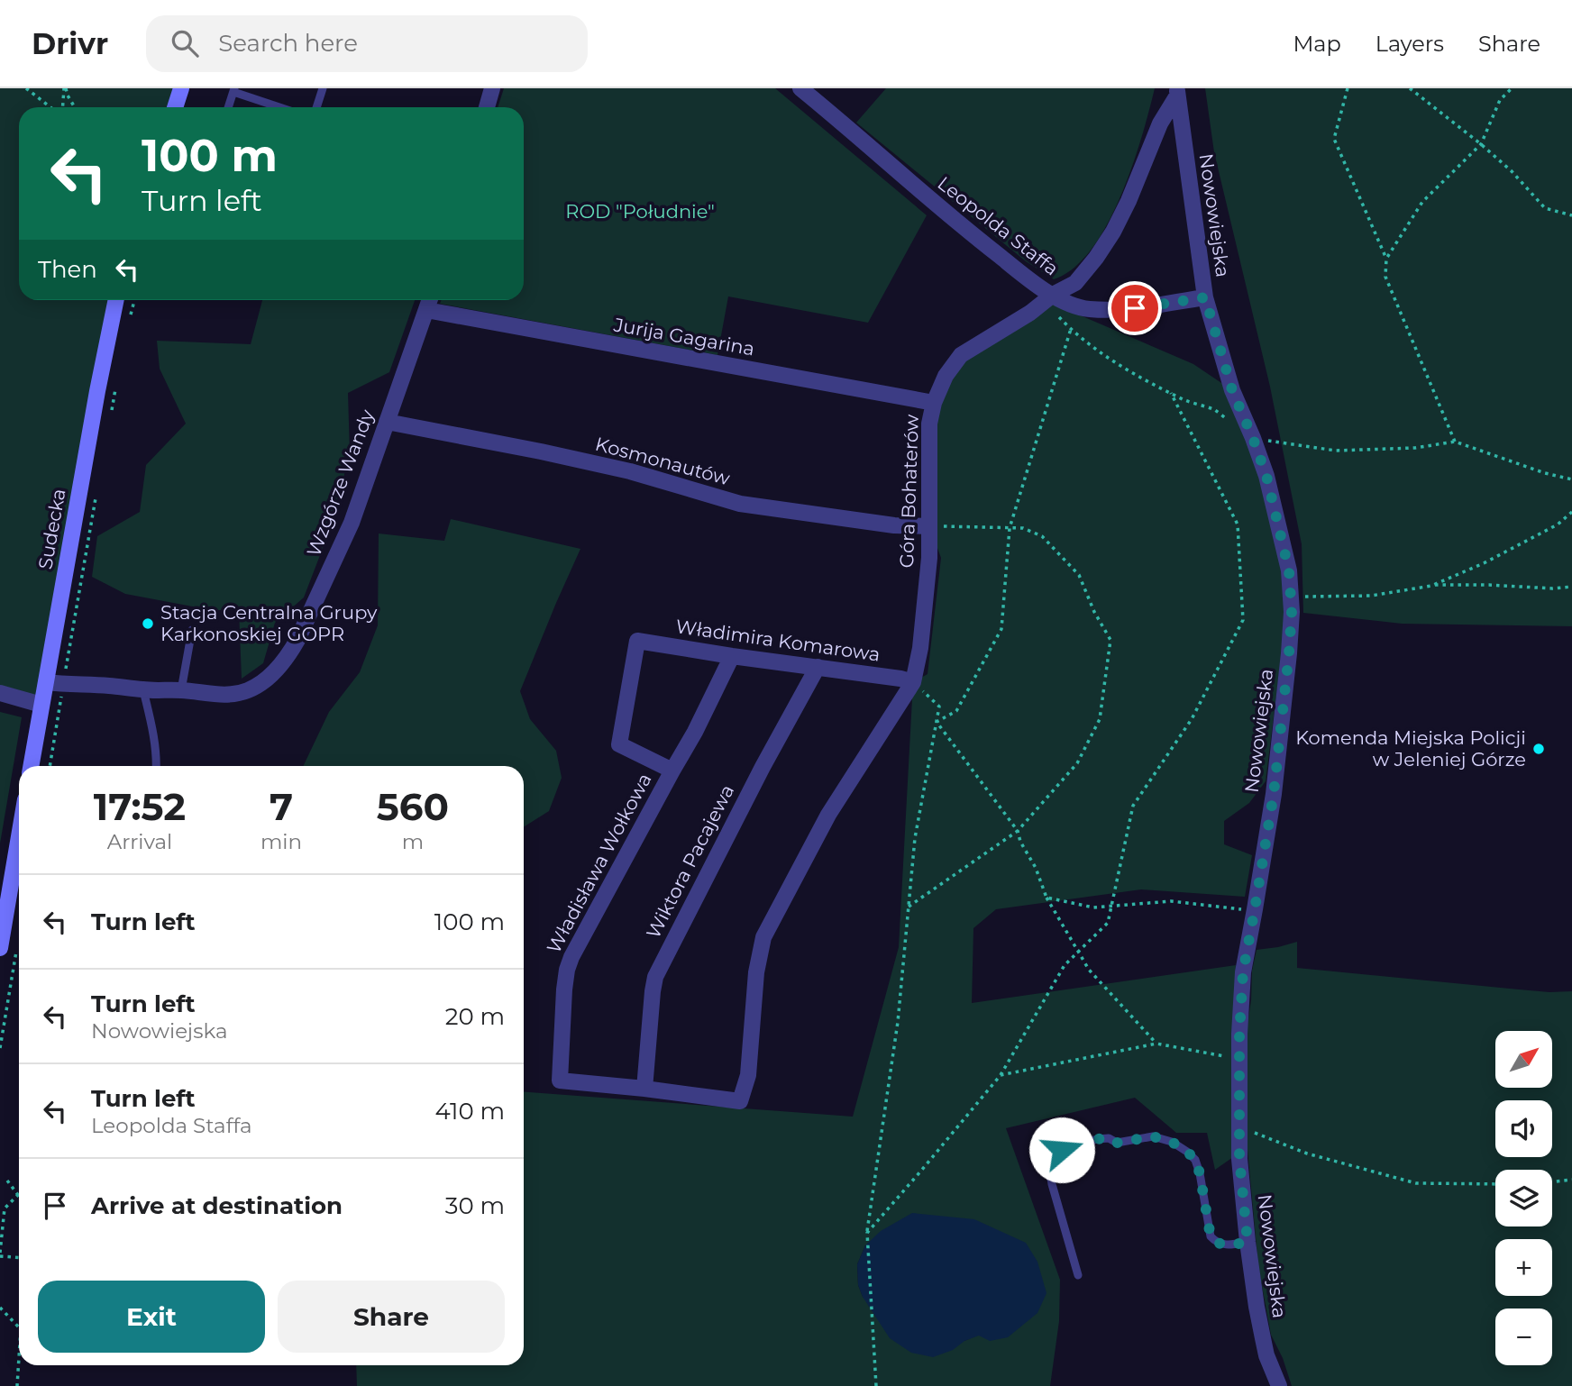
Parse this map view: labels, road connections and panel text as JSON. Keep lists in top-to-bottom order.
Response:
{
  "streets": {
    "street": [
      "Nowowiejska",
      "Leopolda Staffa",
      "Jurija Gagarina",
      "Kosmonautów",
      "Wzgórze Wandy",
      "Góra Bohaterów",
      "Sudecka",
      "Władimira Komarowa",
      "Wiktora Pacajewa",
      "Władisława Wołkowa"
    ]
  },
  "crossings": [
    ["Nowowiejska", "Leopolda Staffa"],
    ["Nowowiejska", "Góra Bohaterów"],
    ["Leopolda Staffa", "Góra Bohaterów"],
    ["Jurija Gagarina", "Wzgórze Wandy"],
    ["Jurija Gagarina", "Góra Bohaterów"],
    ["Kosmonautów", "Wzgórze Wandy"],
    ["Kosmonautów", "Góra Bohaterów"],
    ["Wzgórze Wandy", "Sudecka"],
    ["Góra Bohaterów", "Władimira Komarowa"],
    ["Władimira Komarowa", "Wiktora Pacajewa"],
    ["Władimira Komarowa", "Władisława Wołkowa"],
    ["Wiktora Pacajewa", "Władisława Wołkowa"]
  ],
  "parks": ["ROD \"Południe\""],
  "places": ["Stacja Centralna Grupy Karkonoskiej GOPR", "Komenda Miejska Policji w Jeleniej Górze"],
  "north": "top right",
  "page": {
    "header": "Drivr",
    "search": "Search here",
    "nav": ["Map", "Layers", "Share"],
    "turn": ["100 m", "Turn left"],
    "then": "Then",
    "eta": [
      "17:52",
      "Arrival",
      "7",
      "min",
      "560",
      "m"
    ],
    "list": [
      {
        "name": "Turn left",
        "value": "100 m"
      },
      {
        "name": "Turn left",
        "note": "Nowowiejska",
        "value": "20 m"
      },
      {
        "name": "Turn left",
        "note": "Leopolda Staffa",
        "value": "410 m"
      },
      {
        "name": "Arrive at destination",
        "value": "30 m"
      }
    ],
    "map_buttons": ["+", "−"],
    "buttons": ["Exit", "Share"]
  }
}
